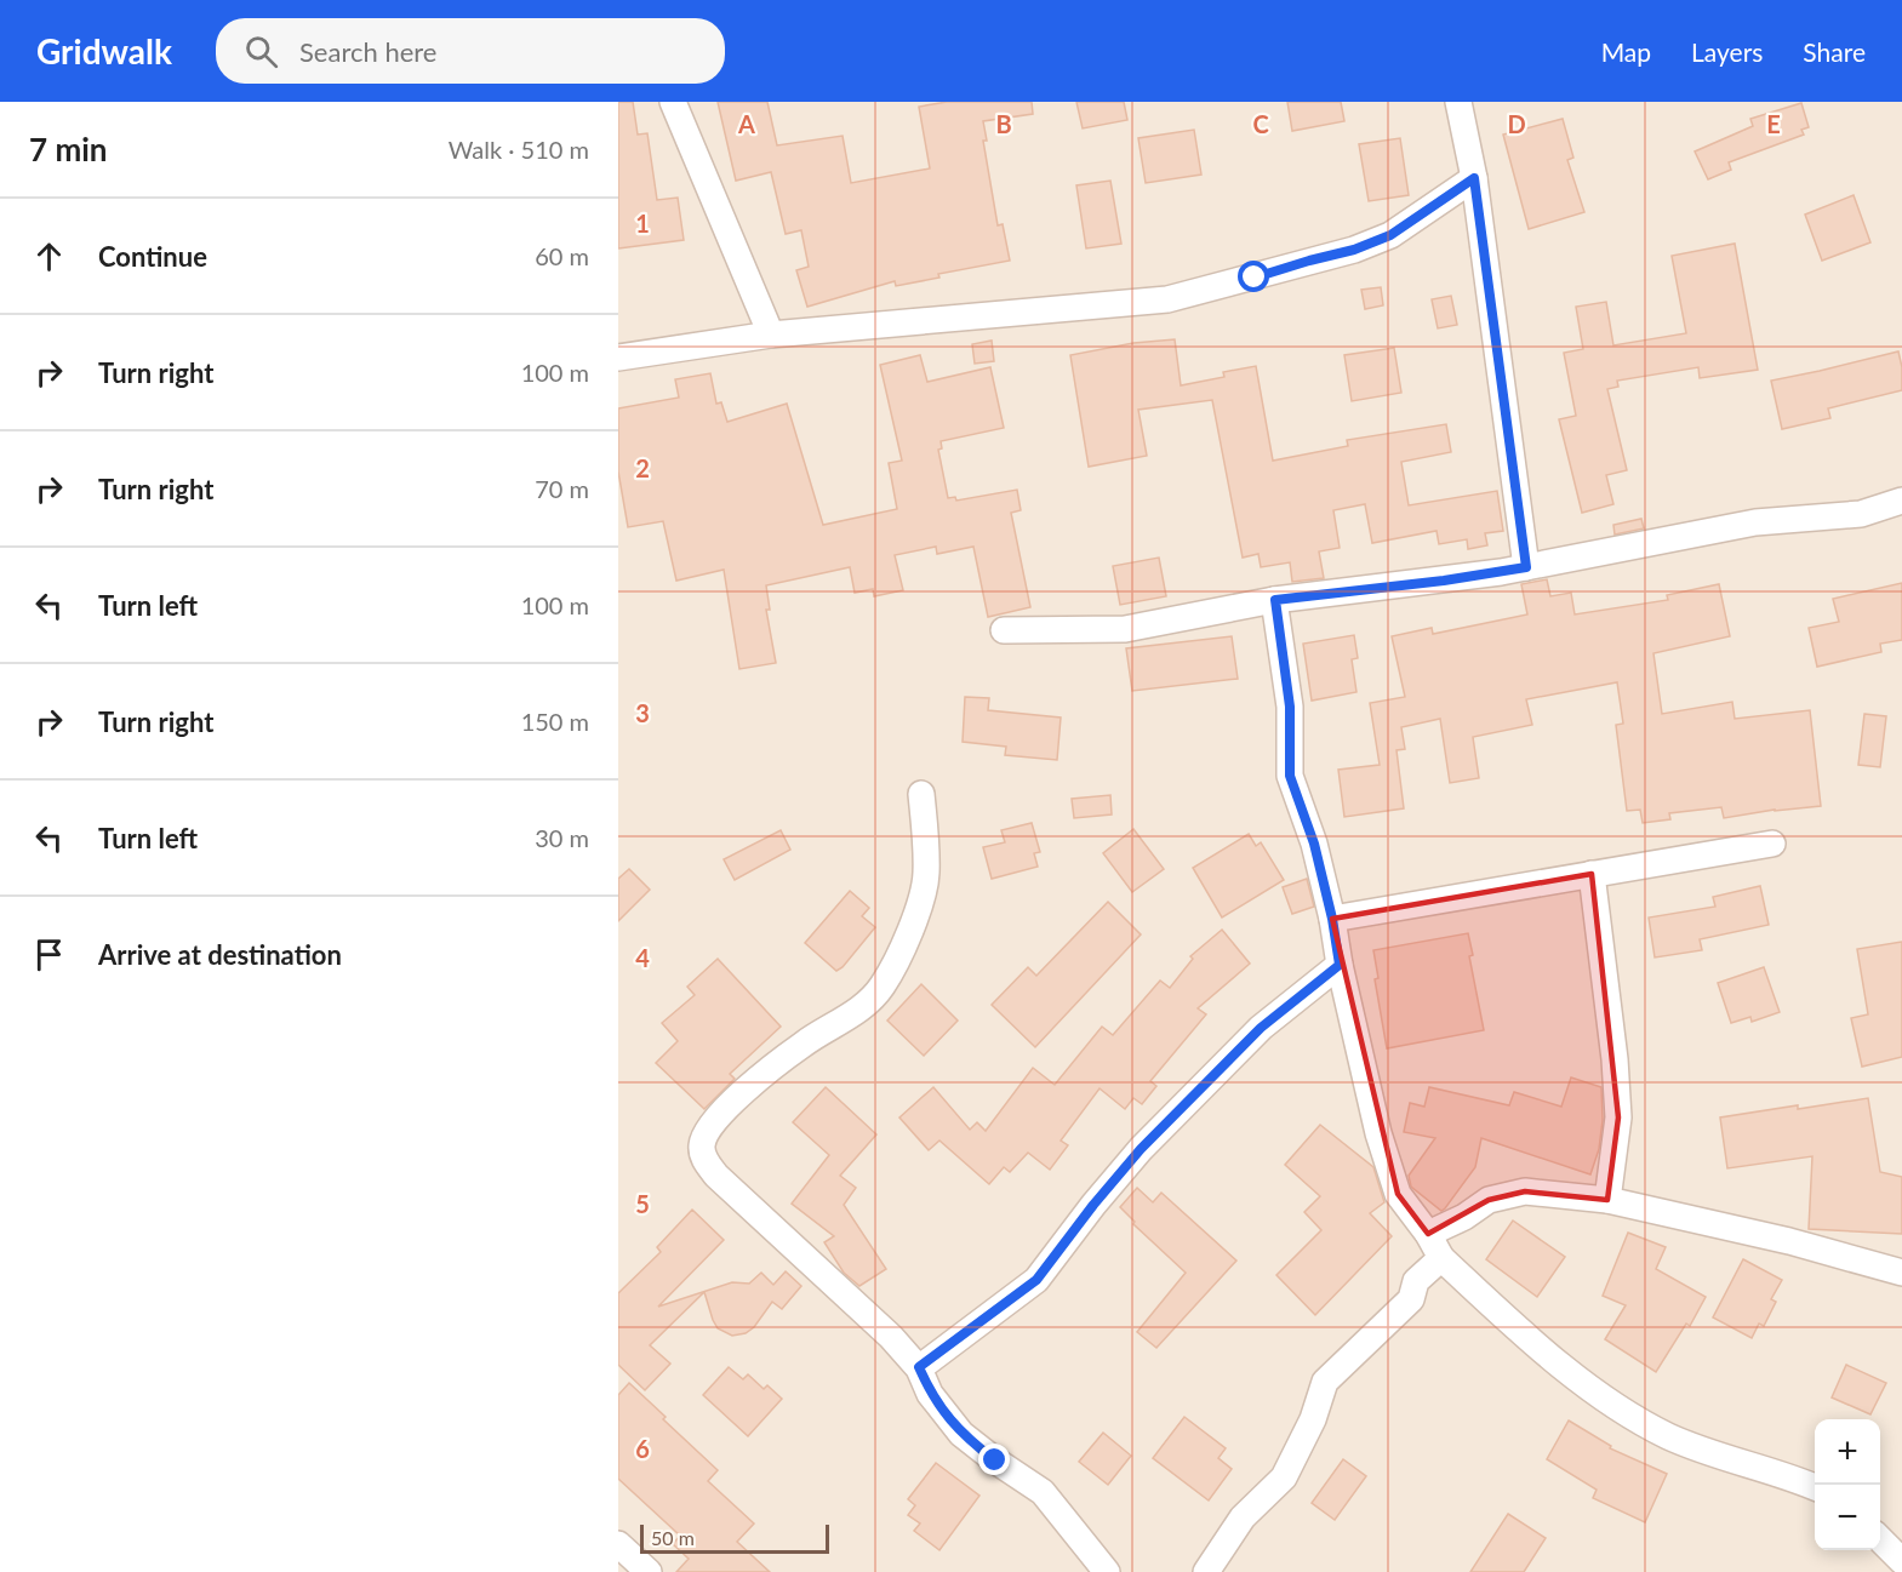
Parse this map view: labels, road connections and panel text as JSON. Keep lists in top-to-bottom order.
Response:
{
  "scale_bar": "50 m",
  "page": {
    "header": "Gridwalk",
    "search": "Search here",
    "nav": ["Map", "Layers", "Share"],
    "heading": ["7 min", "Walk · 510 m"],
    "list": [
      ["Continue", "60 m"],
      ["Turn right", "100 m"],
      ["Turn right", "70 m"],
      ["Turn left", "100 m"],
      ["Turn right", "150 m"],
      ["Turn left", "30 m"],
      "Arrive at destination"
    ],
    "map_buttons": ["+", "−"],
    "scale": "50 m"
  },
  "grid": {
    "columns": [
      "A",
      "B",
      "C",
      "D",
      "E"
    ],
    "rows": [
      "1",
      "2",
      "3",
      "4",
      "5",
      "6"
    ]
  }
}
